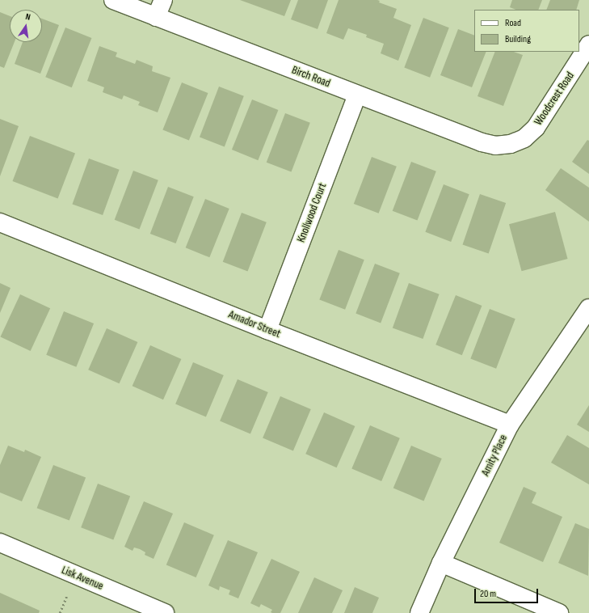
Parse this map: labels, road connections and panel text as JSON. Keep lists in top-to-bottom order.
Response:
{
  "streets": {
    "street": [
      "Birch Road",
      "Woodcrest Road",
      "Knollwood Court",
      "Amador Street",
      "Amity Place",
      "Lisk Avenue"
    ]
  },
  "crossings": [
    ["Birch Road", "Woodcrest Road"],
    ["Birch Road", "Knollwood Court"],
    ["Knollwood Court", "Amador Street"],
    ["Amador Street", "Amity Place"]
  ],
  "legend": ["Road", "Building"],
  "scale_bar": "20 m",
  "north": "top"
}
